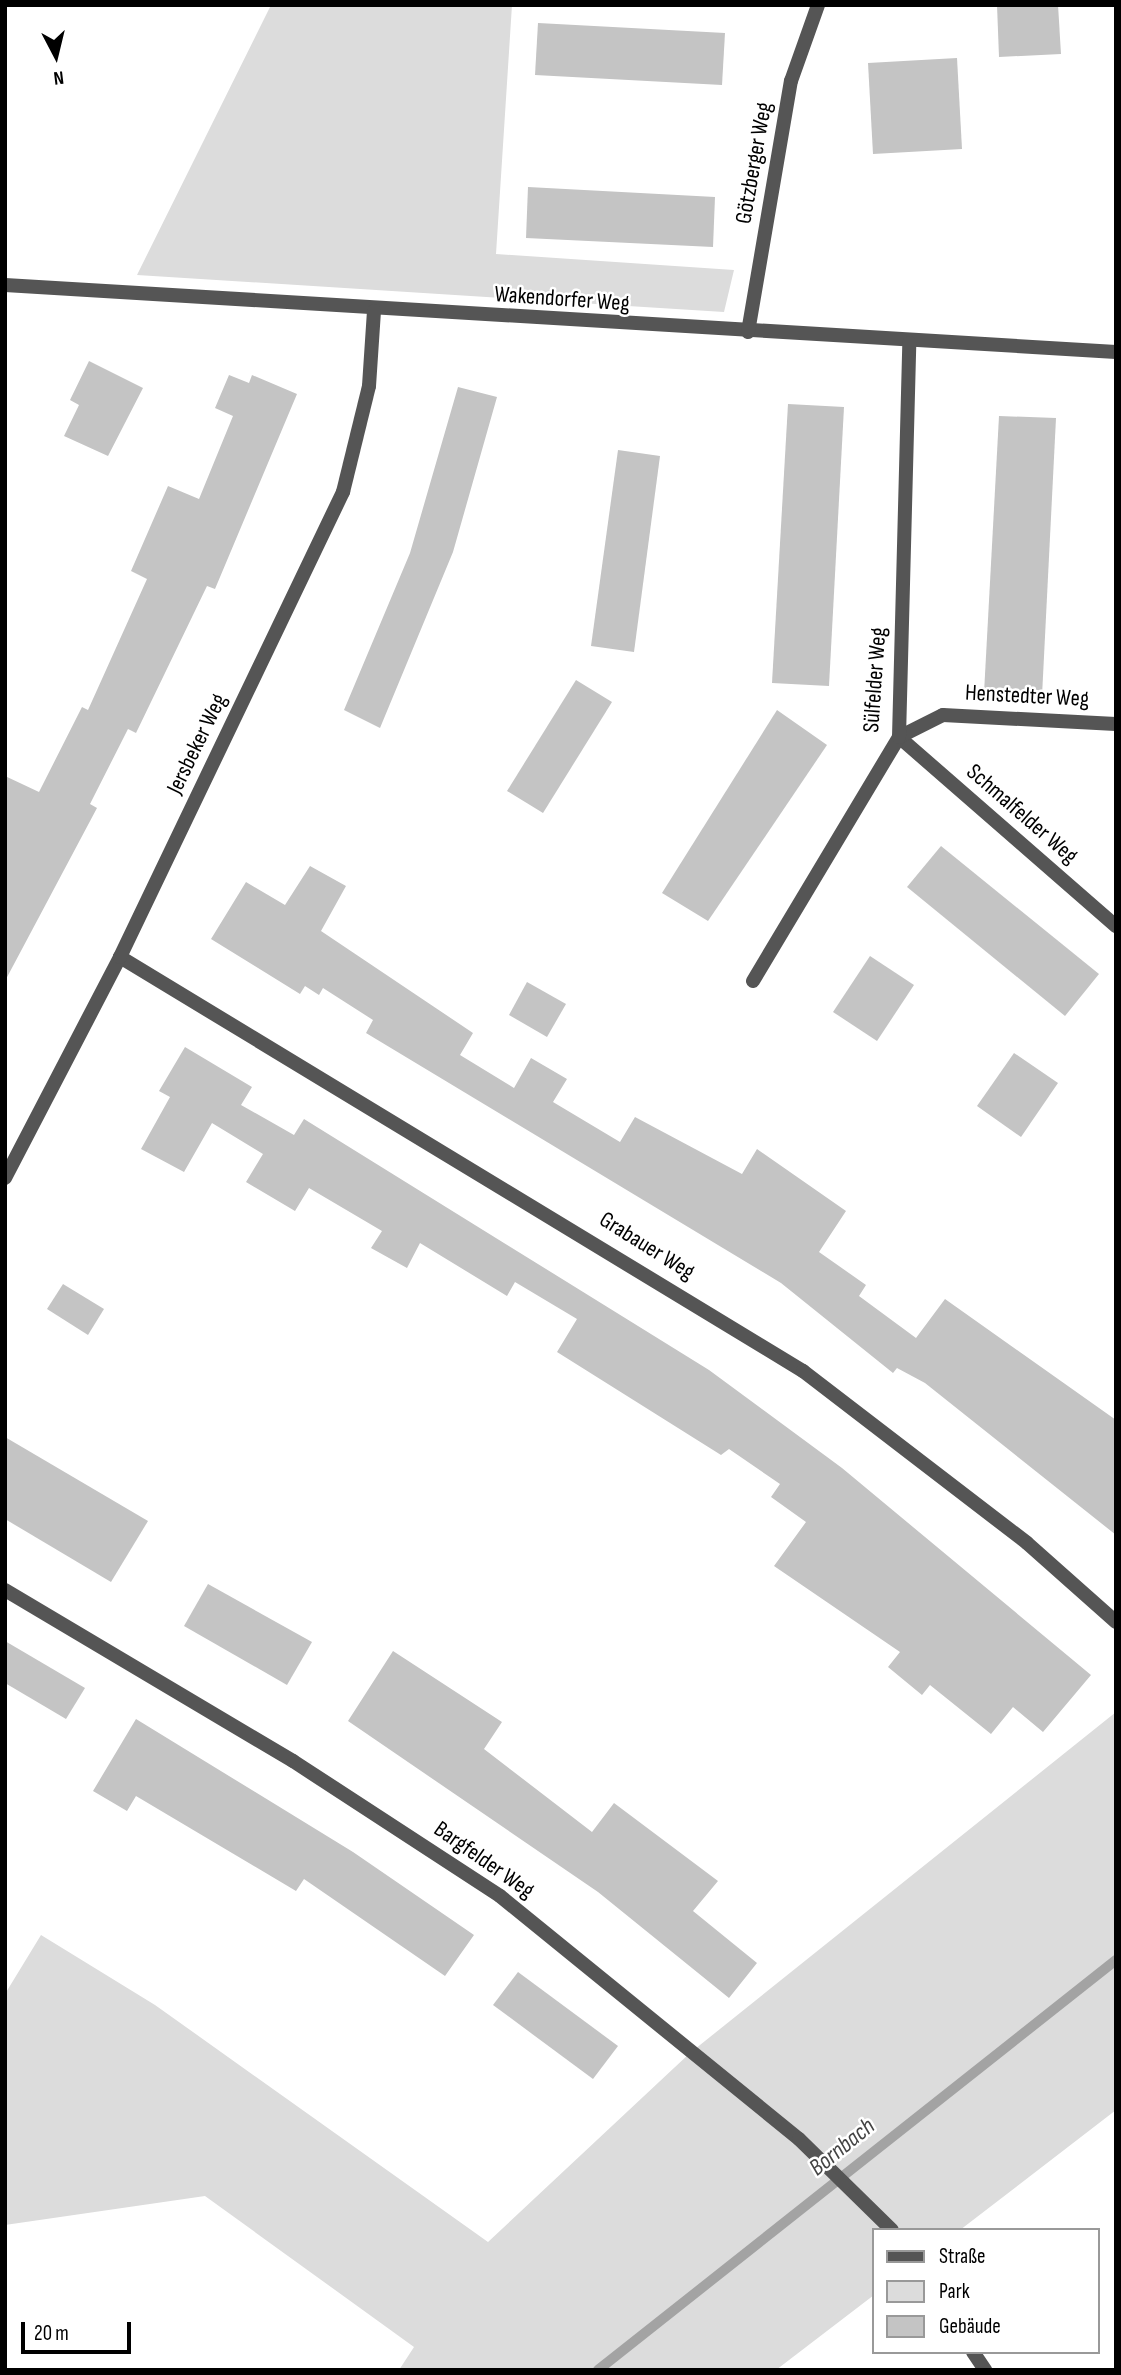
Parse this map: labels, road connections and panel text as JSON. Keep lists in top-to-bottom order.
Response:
{
  "streets": {
    "street": [
      "Götzberger Weg",
      "Wakendorfer Weg",
      "Sülfelder Weg",
      "Henstedter Weg",
      "Jersbeker Weg",
      "Schmalfelder Weg",
      "Grabauer Weg",
      "Bargfelder Weg"
    ]
  },
  "crossings": [
    ["Götzberger Weg", "Wakendorfer Weg"],
    ["Wakendorfer Weg", "Sülfelder Weg"],
    ["Wakendorfer Weg", "Jersbeker Weg"],
    ["Sülfelder Weg", "Henstedter Weg"],
    ["Sülfelder Weg", "Schmalfelder Weg"],
    ["Henstedter Weg", "Schmalfelder Weg"],
    ["Jersbeker Weg", "Grabauer Weg"]
  ],
  "water": ["Bornbach"],
  "legend": ["Straße", "Park", "Gebäude"],
  "scale_bar": "20 m",
  "north": "bottom"
}
